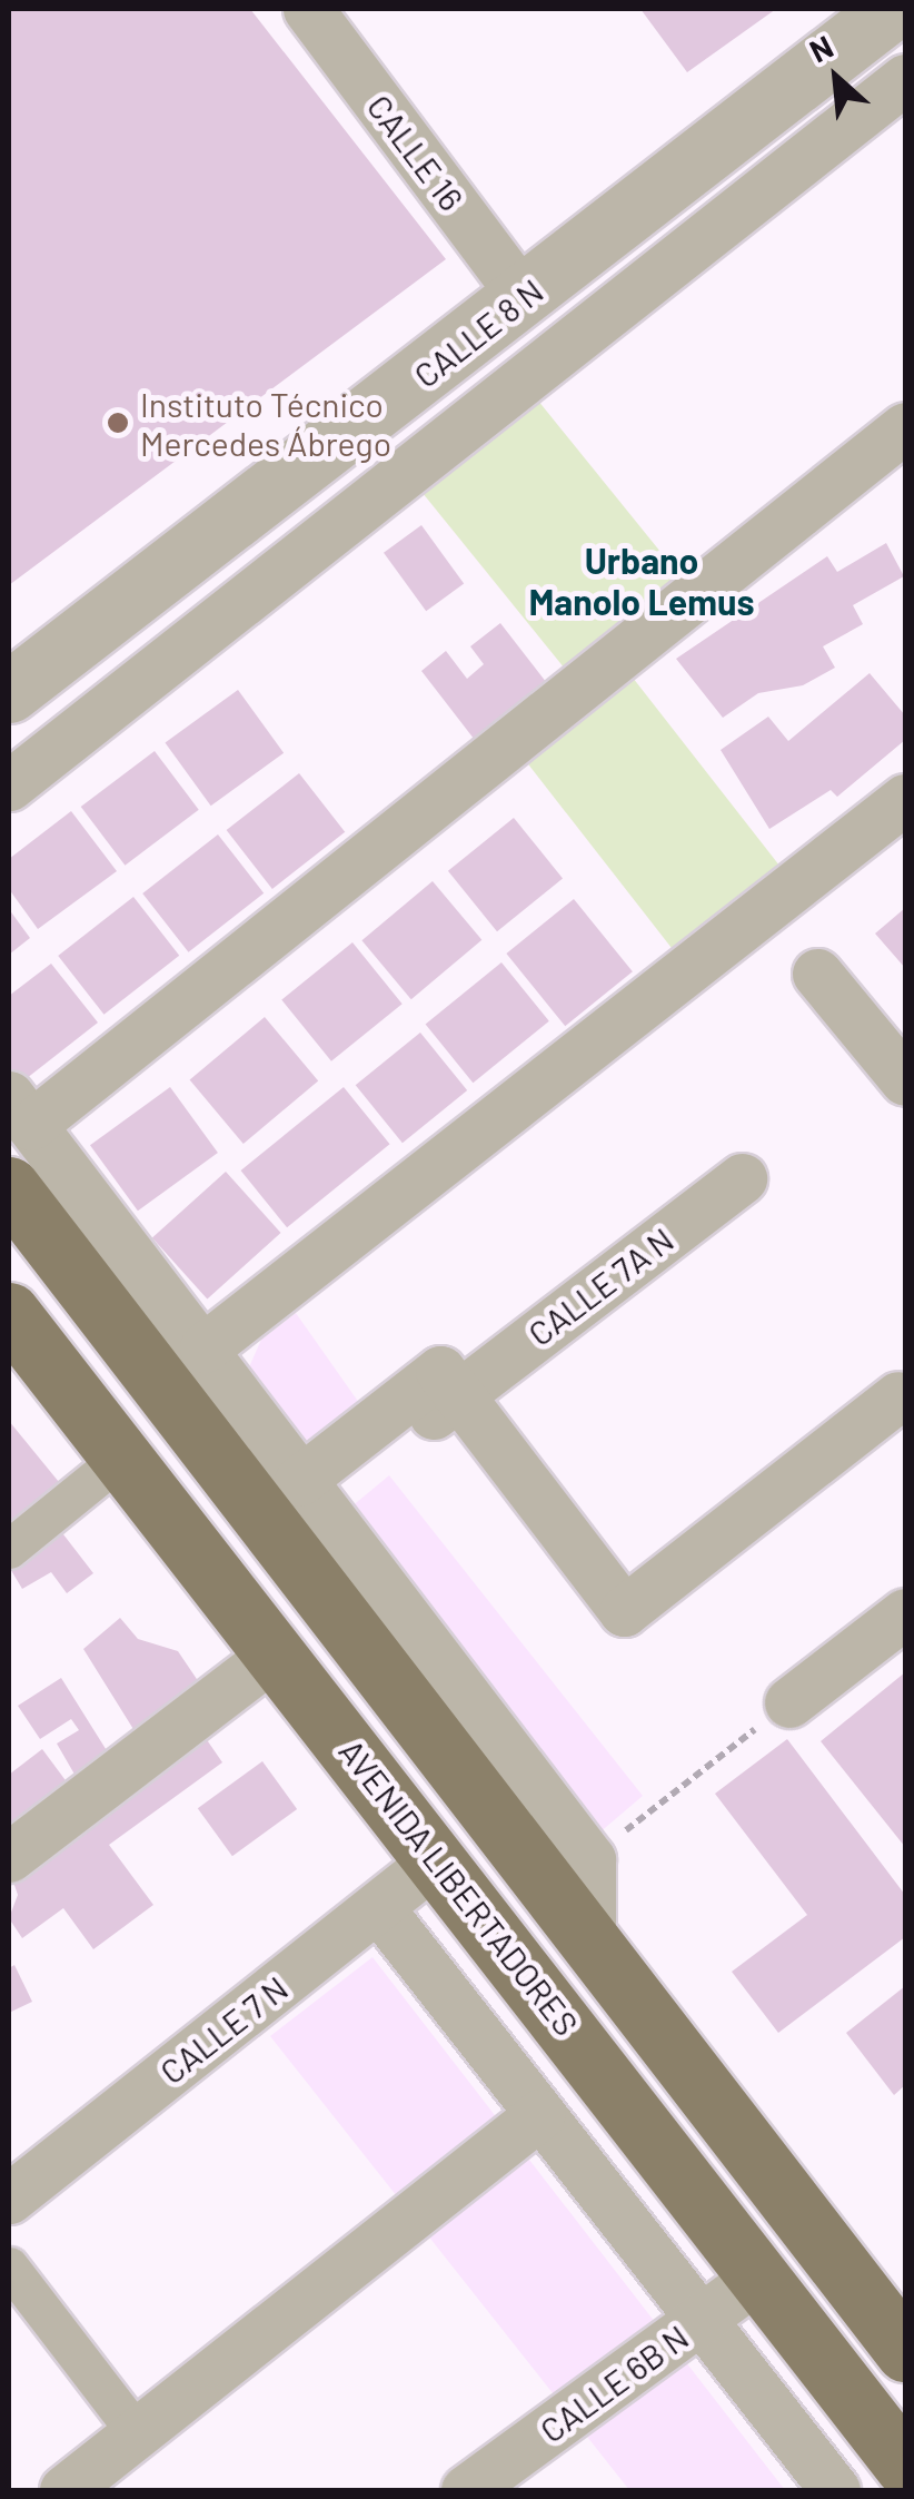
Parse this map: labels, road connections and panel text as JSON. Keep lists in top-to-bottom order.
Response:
{
  "streets": {
    "main road": ["AVENIDA LIBERTADORES"],
    "street": [
      "CALLE 16",
      "CALLE 8 N",
      "CALLE 7A N",
      "CALLE 7 N",
      "CALLE 6B N"
    ]
  },
  "crossings": [
    ["CALLE 16", "CALLE 8 N"],
    ["AVENIDA LIBERTADORES", "CALLE 7 N"],
    ["AVENIDA LIBERTADORES", "CALLE 6B N"]
  ],
  "districts": ["Urbano Manolo Lemus"],
  "places": ["Instituto Técnico Mercedes Ábrego"],
  "north": "top left"
}
